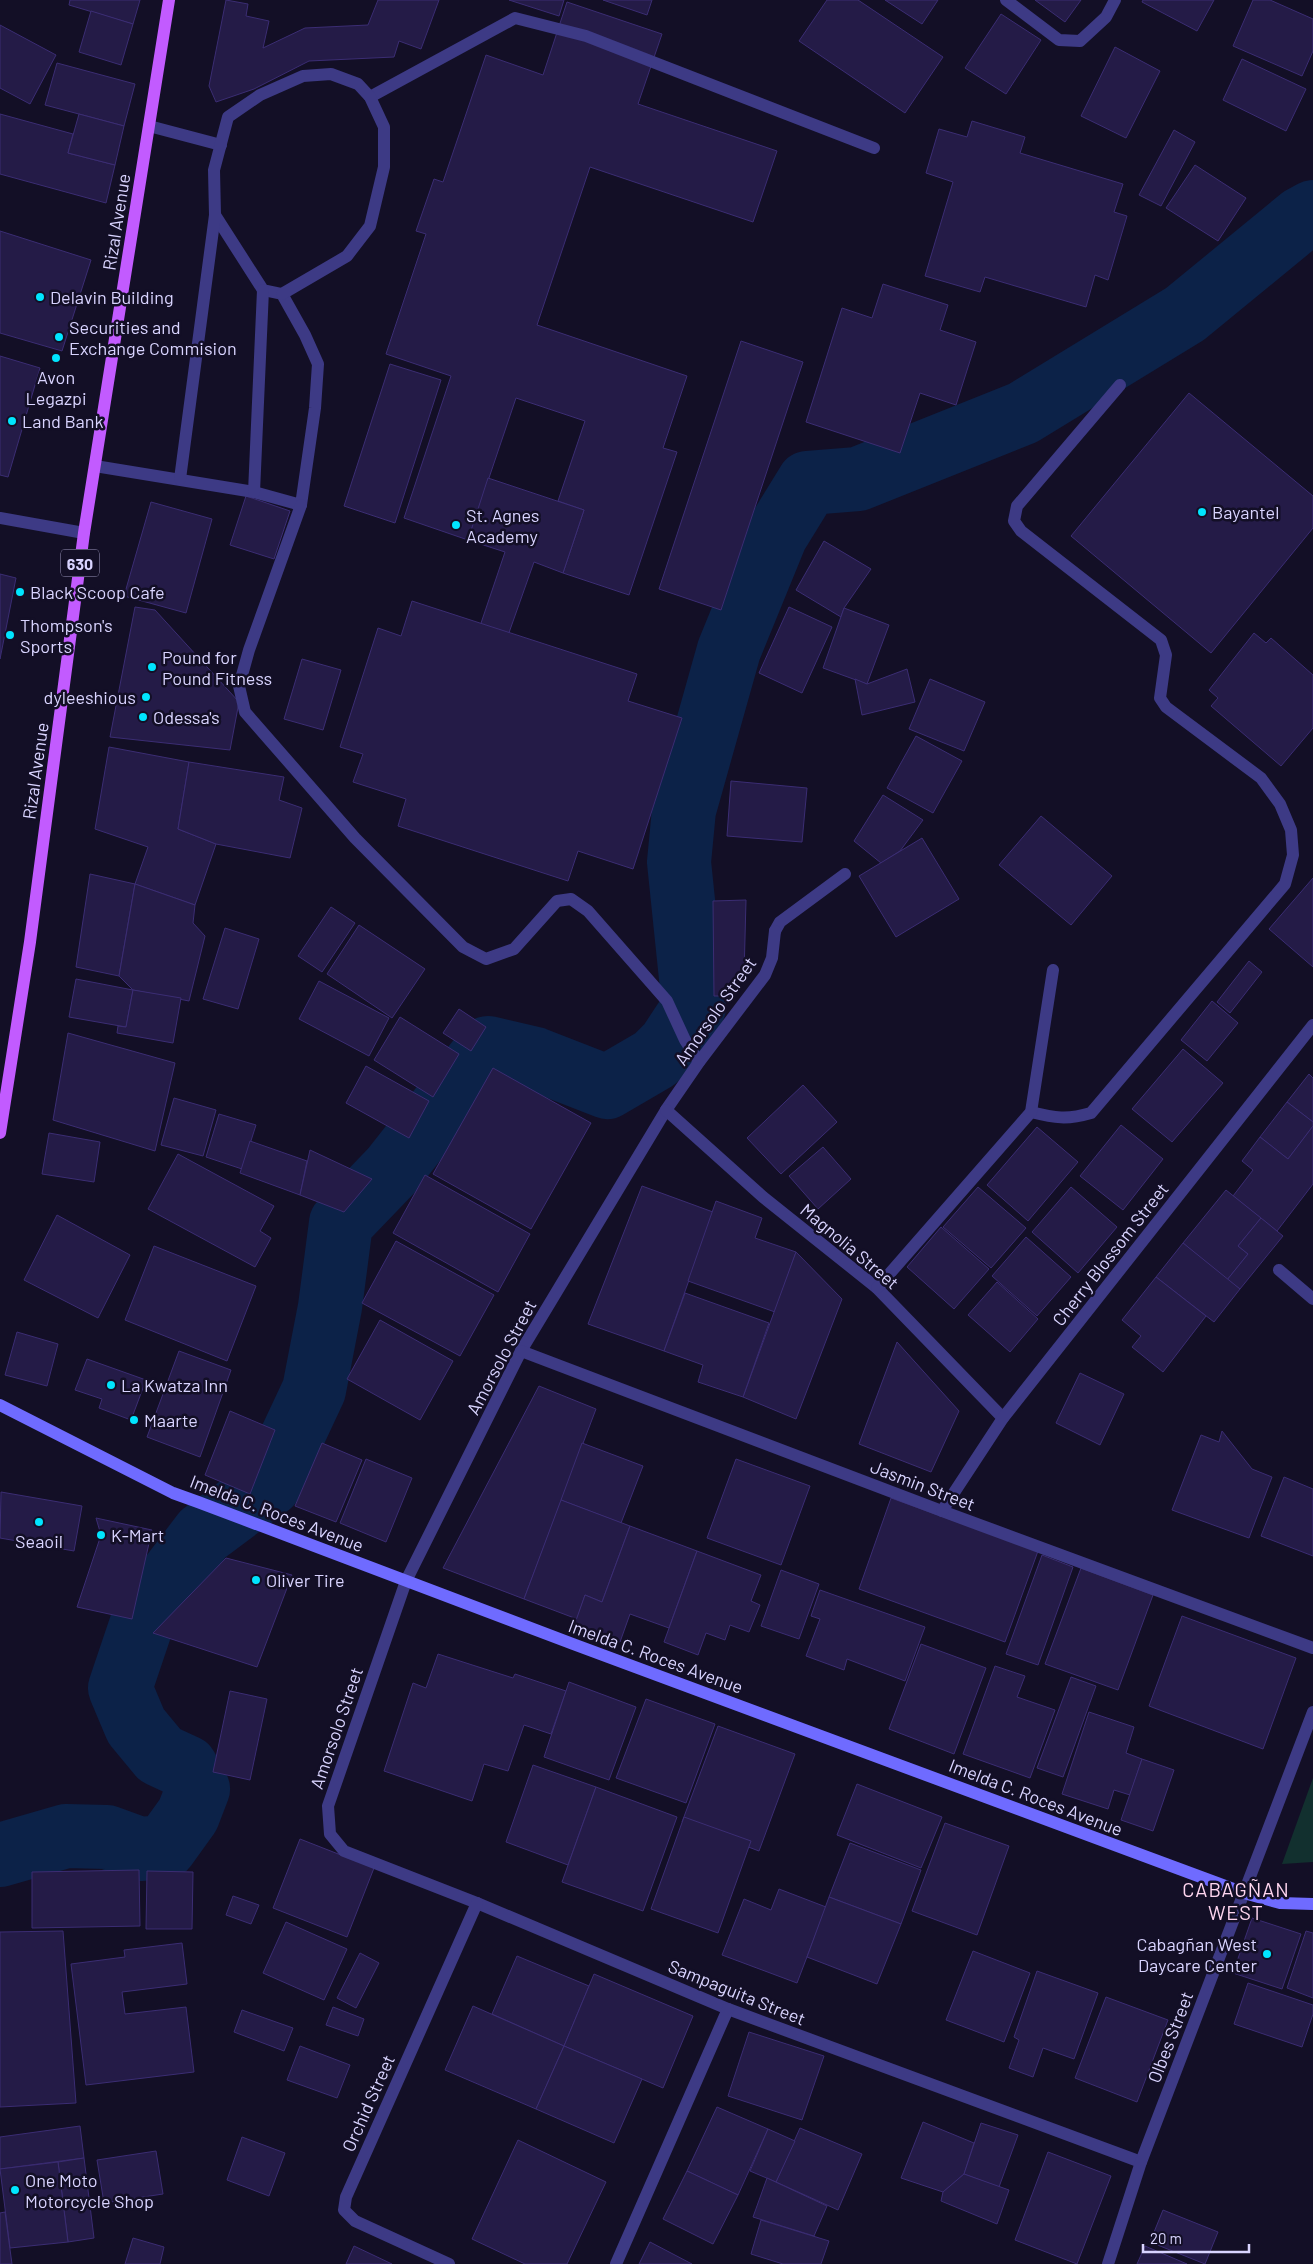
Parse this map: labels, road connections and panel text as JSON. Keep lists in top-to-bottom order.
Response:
{
  "streets": {
    "main road": ["Rizal Avenue", "630", "Imelda C. Roces Avenue"],
    "street": [
      "Amorsolo Street",
      "Magnolia Street",
      "Cherry Blossom Street",
      "Jasmin Street",
      "Sampaguita Street",
      "Olbes Street",
      "Orchid Street"
    ]
  },
  "crossings": [
    ["Amorsolo Street", "Magnolia Street"],
    ["Amorsolo Street", "Jasmin Street"],
    ["Amorsolo Street", "Imelda C. Roces Avenue"],
    ["Amorsolo Street", "Sampaguita Street"],
    ["Magnolia Street", "Cherry Blossom Street"],
    ["Cherry Blossom Street", "Jasmin Street"],
    ["Imelda C. Roces Avenue", "Olbes Street"],
    ["Sampaguita Street", "Olbes Street"],
    ["Sampaguita Street", "Orchid Street"]
  ],
  "districts": ["CABAGÑAN WEST"],
  "places": [
    "Delavin Building",
    "Securities and Exchange Commision",
    "Avon Legazpi",
    "Land Bank",
    "Bayantel",
    "St. Agnes Academy",
    "Black Scoop Cafe",
    "Thompson's Sports",
    "Pound for Pound Fitness",
    "dyleeshious",
    "Odessa's",
    "La Kwatza Inn",
    "Maarte",
    "Seaoil",
    "K-Mart",
    "Oliver Tire",
    "Cabagñan West Daycare Center",
    "One Moto Motorcycle Shop"
  ],
  "scale_bar": "20 m"
}
